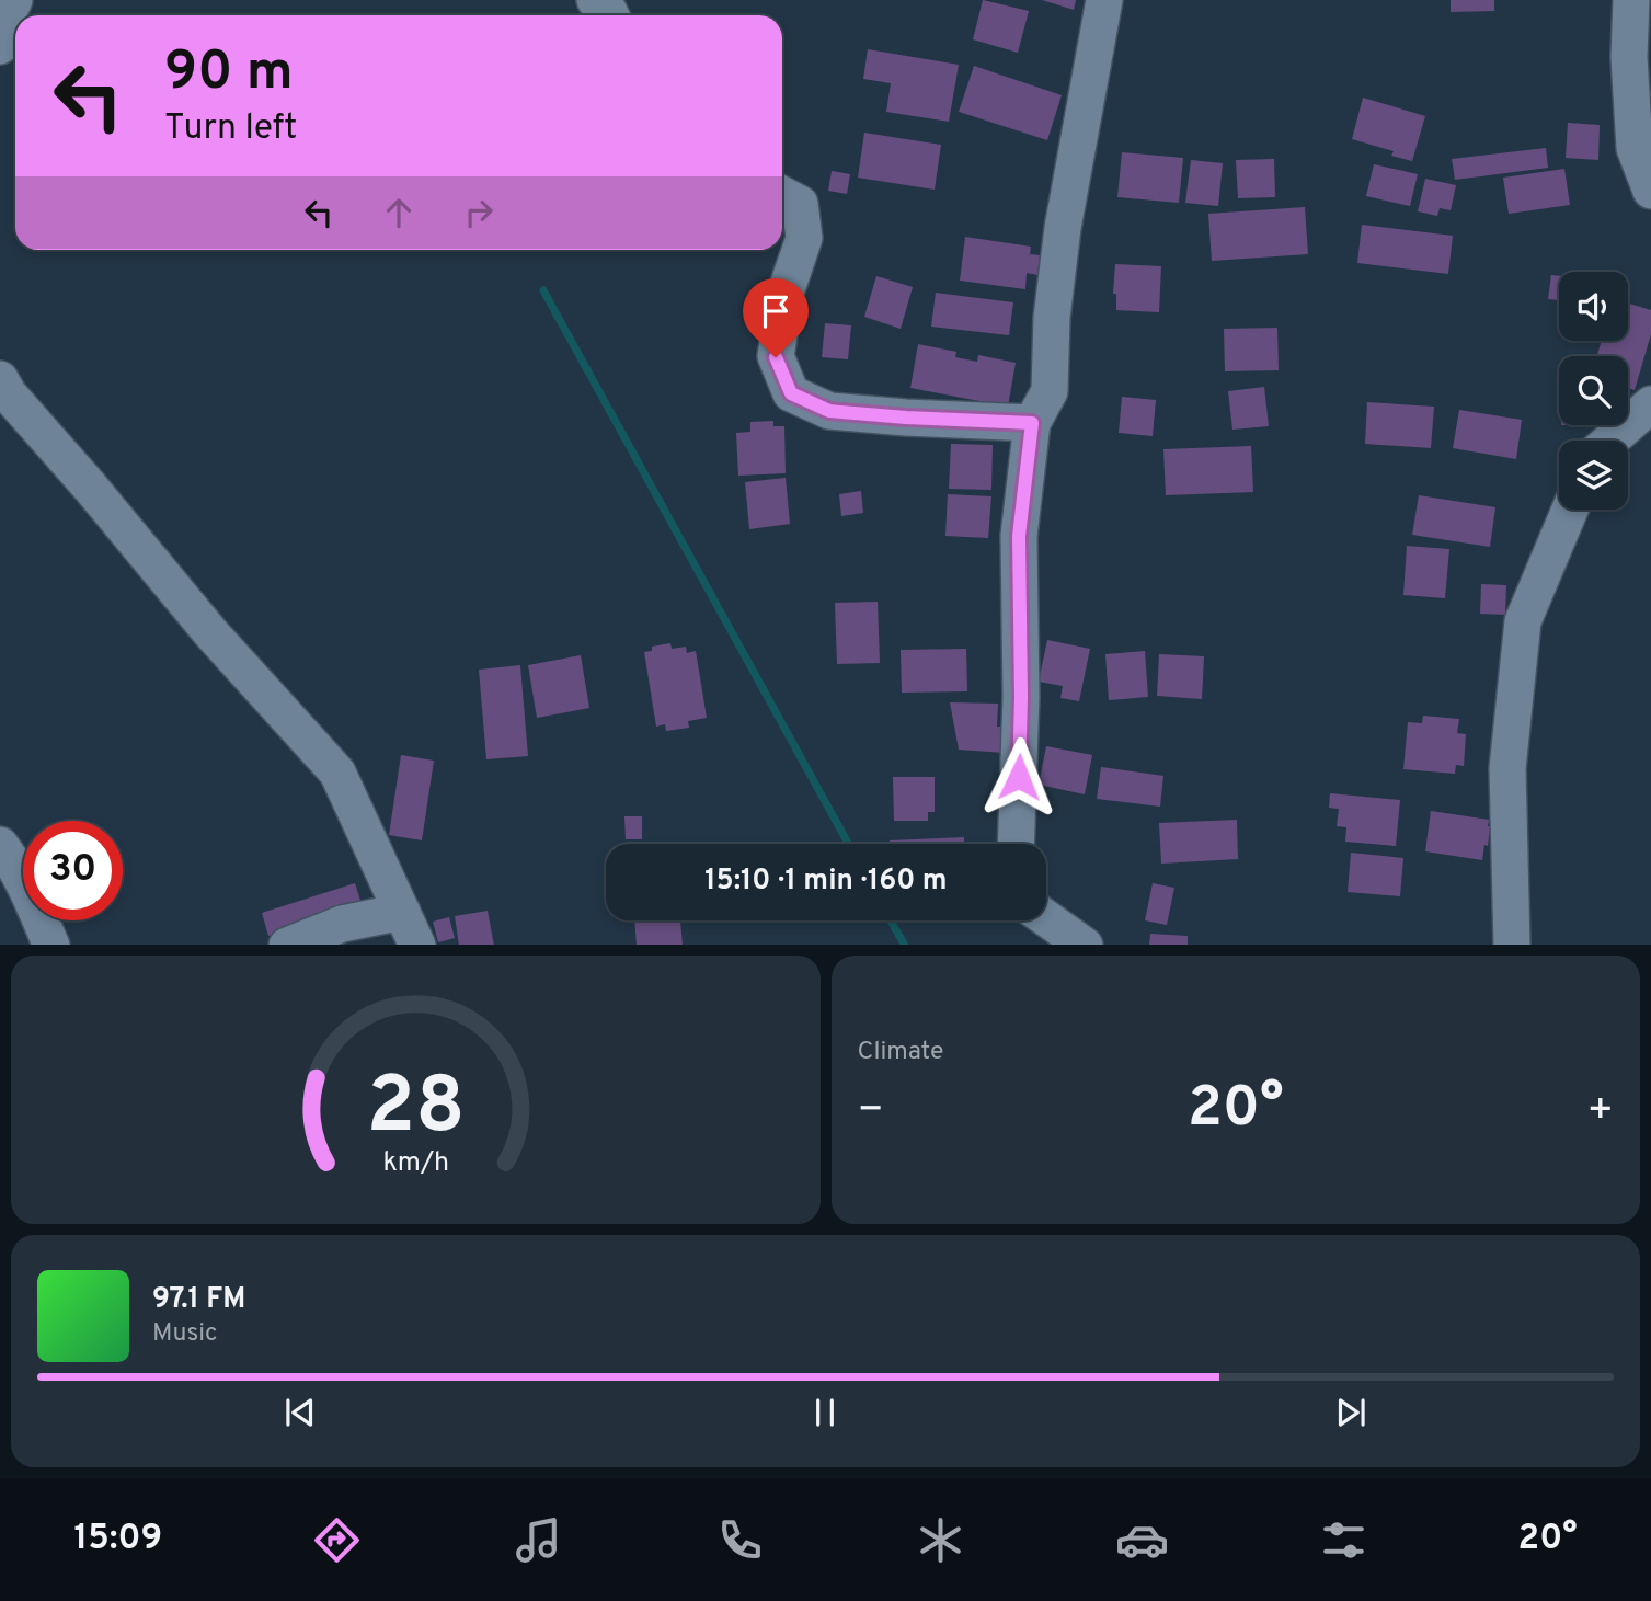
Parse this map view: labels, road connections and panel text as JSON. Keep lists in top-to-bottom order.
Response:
{
  "page": {
    "turn": ["90 m", "Turn left"],
    "limit": "30",
    "trip": "15:10 · 1 min · 160 m",
    "tile": "Climate",
    "heat": ["−", "20°", "+"],
    "song": ["97.1 FM", "Music"],
    "tabs": ["15:09", "20°"],
    "gauge": ["28", "km/h"]
  }
}
